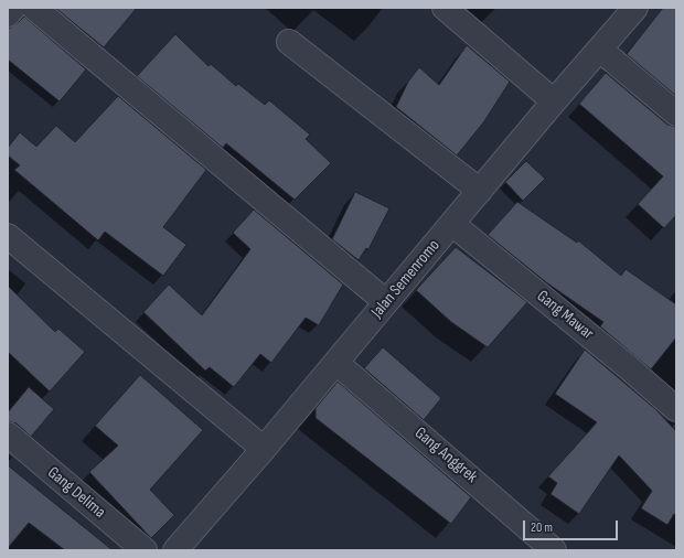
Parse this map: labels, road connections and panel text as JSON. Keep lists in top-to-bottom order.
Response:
{
  "streets": {
    "street": [
      "Jalan Semenromo",
      "Gang Mawar",
      "Gang Anggrek",
      "Gang Delima"
    ]
  },
  "crossings": [
    ["Jalan Semenromo", "Gang Mawar"],
    ["Jalan Semenromo", "Gang Anggrek"]
  ],
  "scale_bar": "20 m"
}
